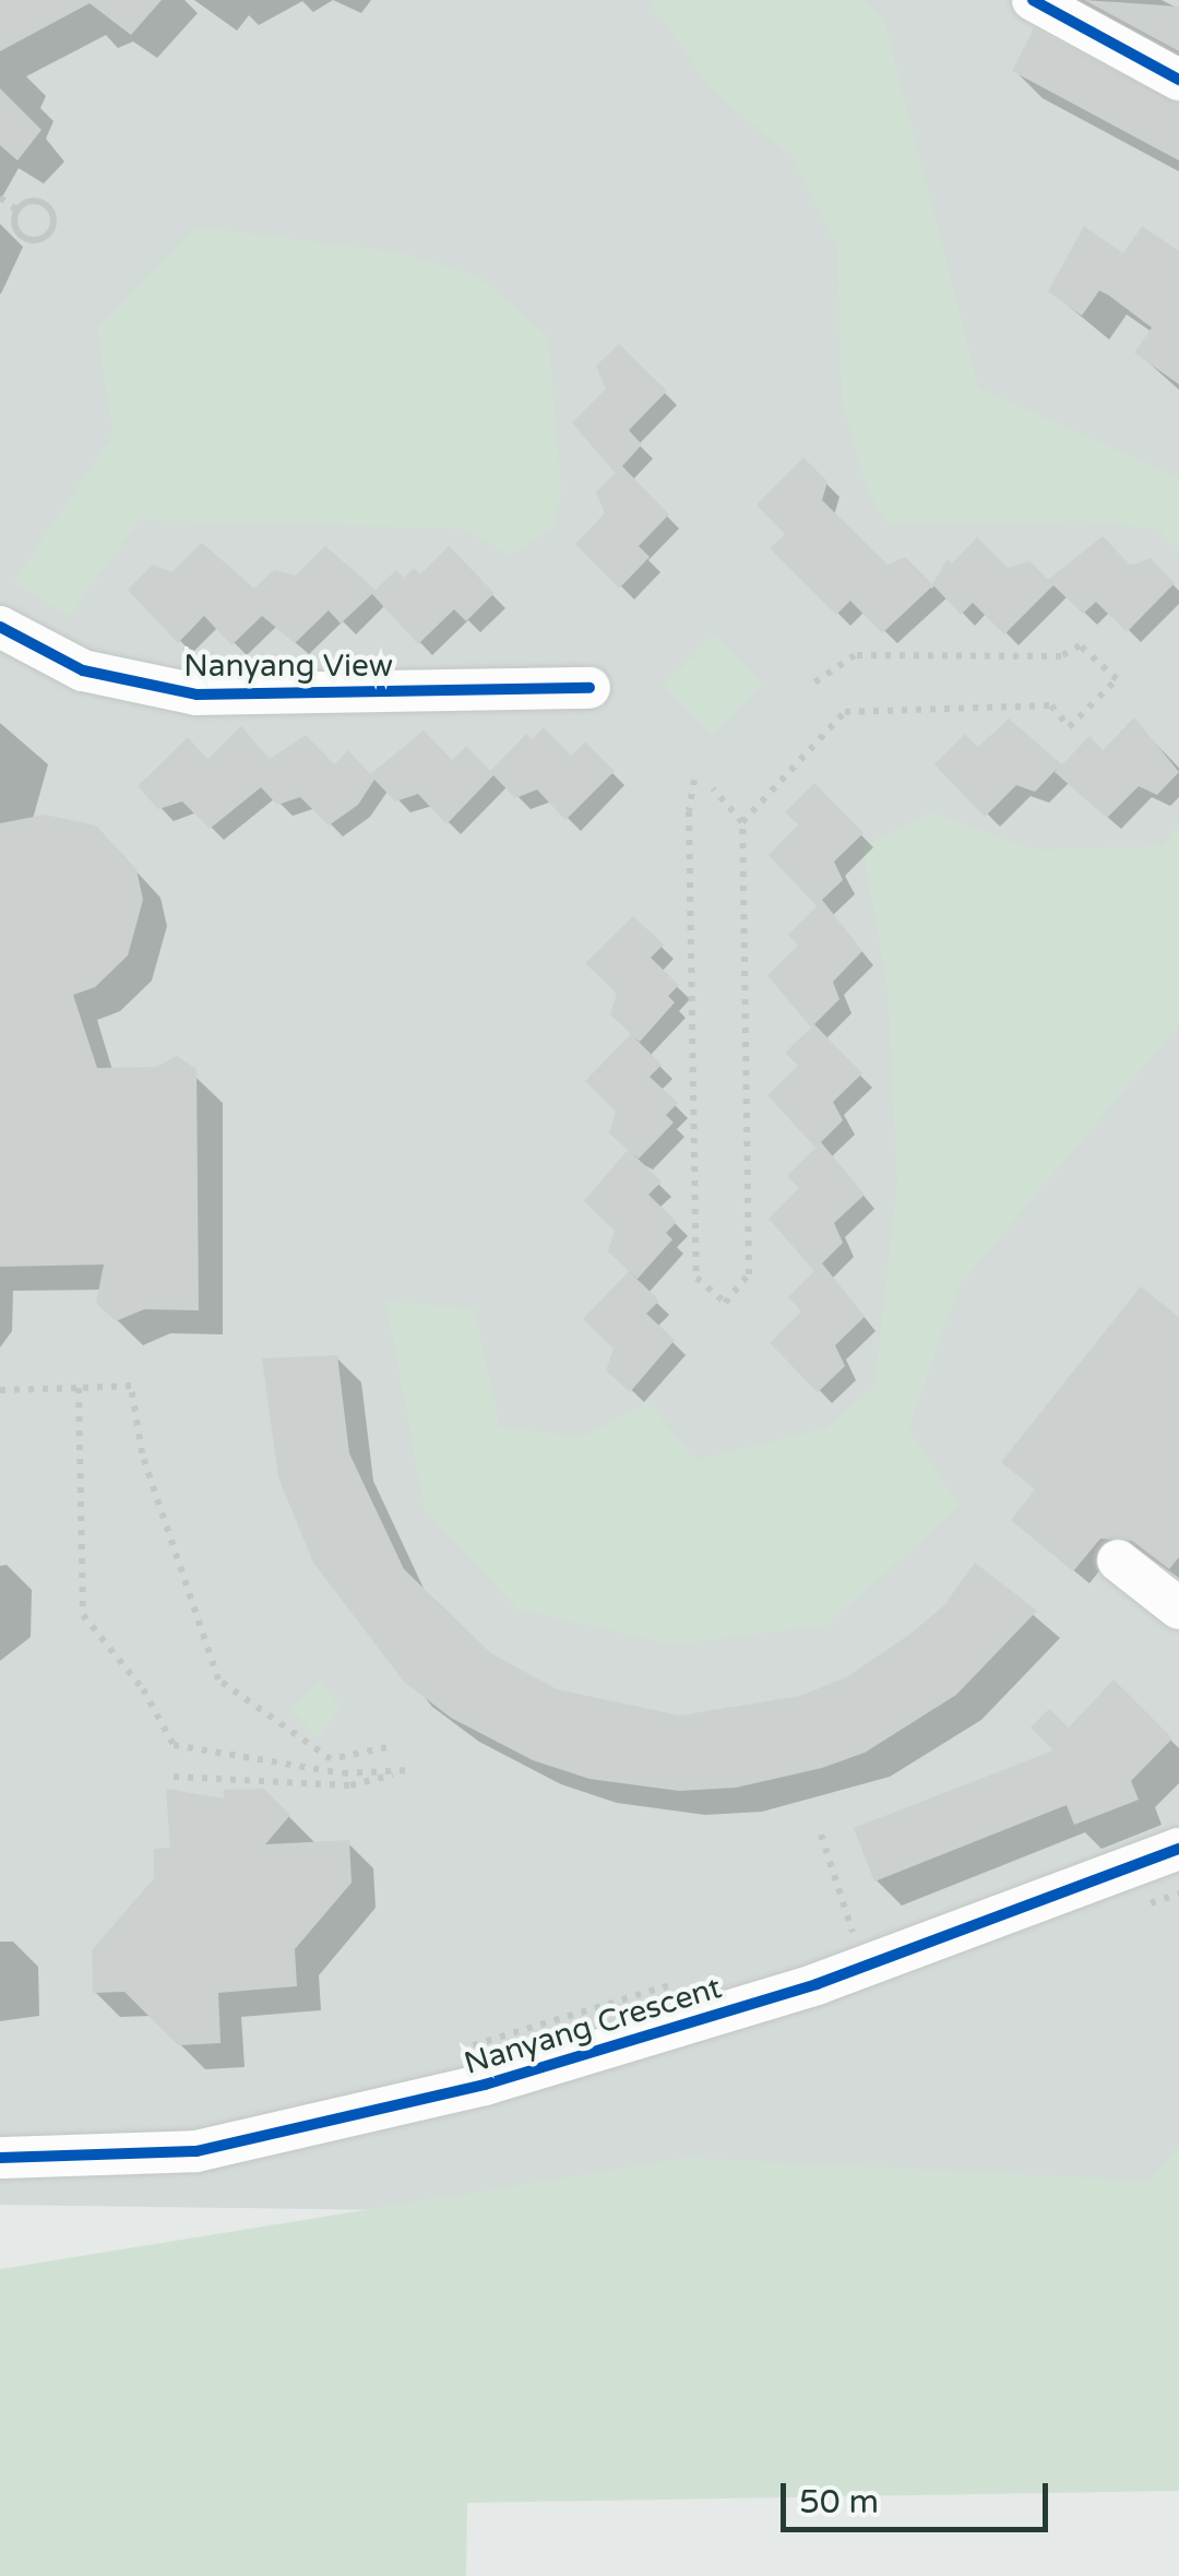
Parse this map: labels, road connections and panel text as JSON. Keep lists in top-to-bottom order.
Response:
{
  "streets": {
    "street": ["Nanyang View", "Nanyang Crescent"]
  },
  "scale_bar": "50 m"
}
